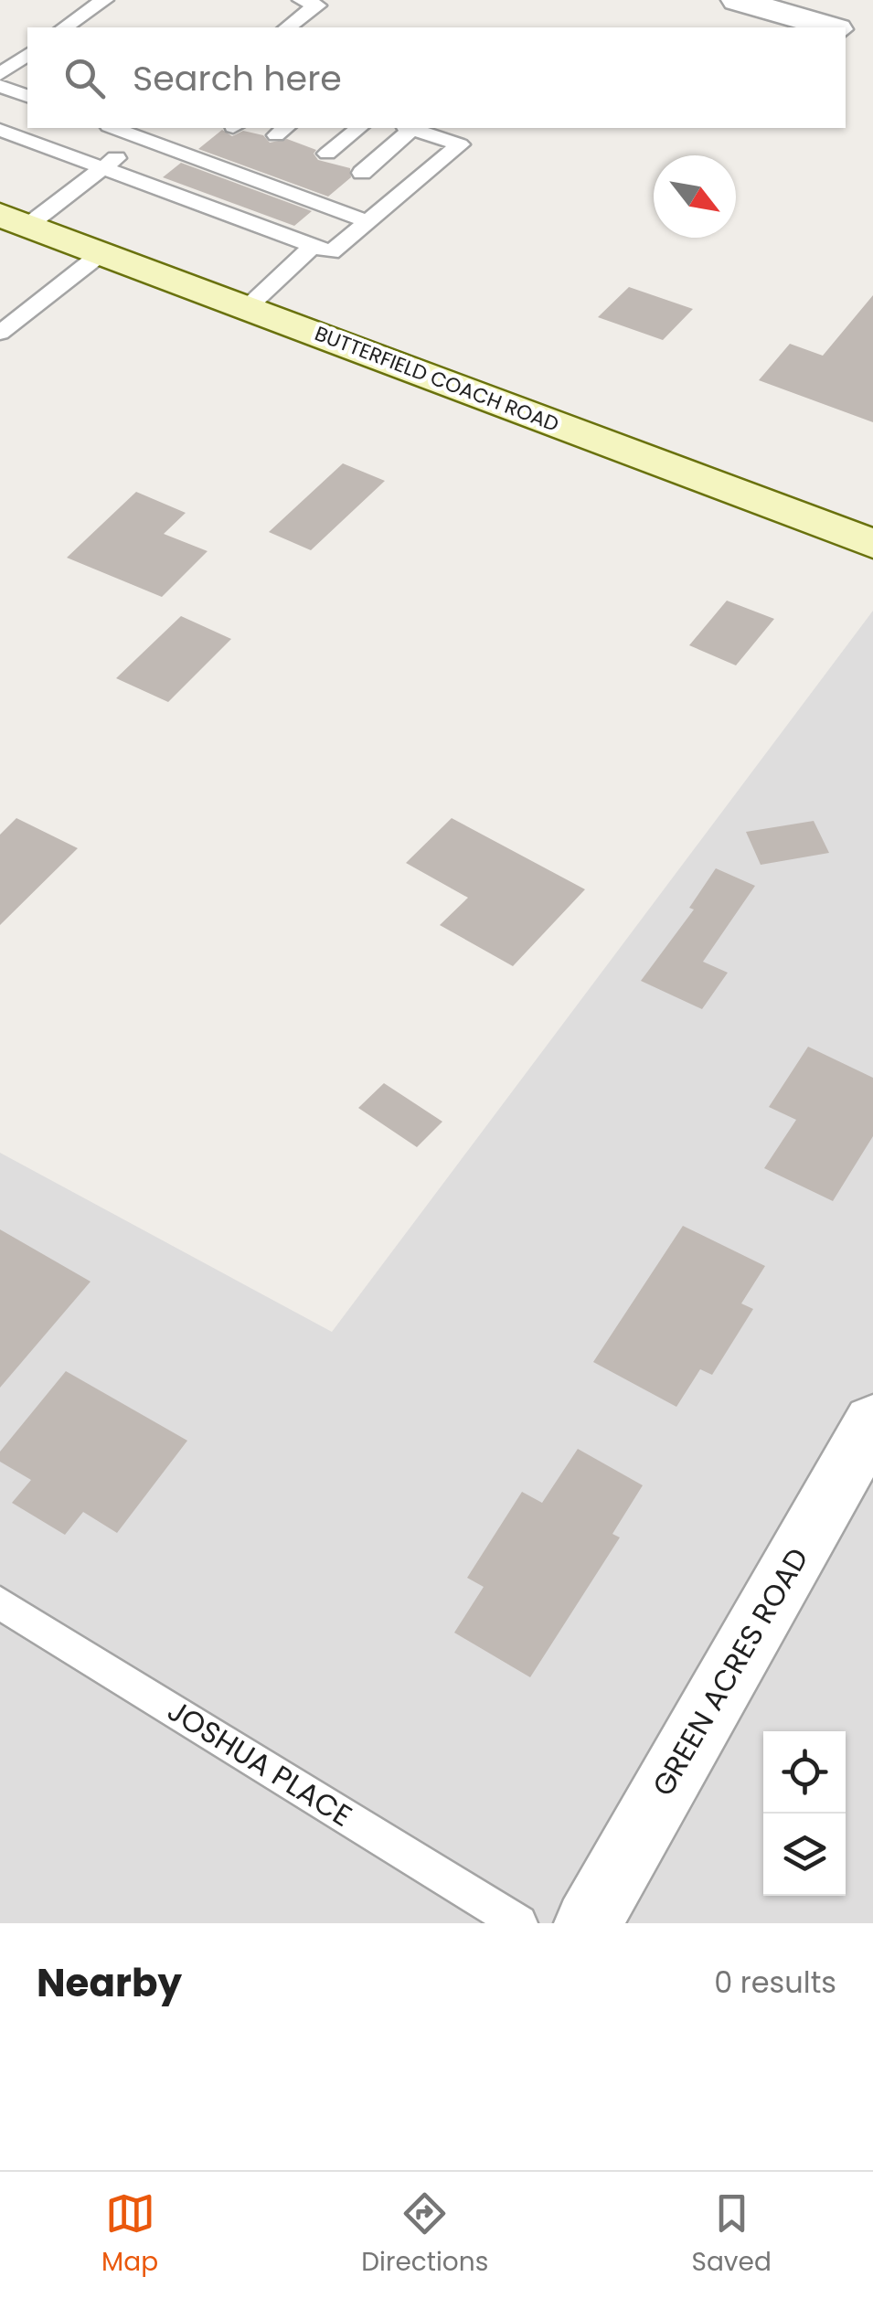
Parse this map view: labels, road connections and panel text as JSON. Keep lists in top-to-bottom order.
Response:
{
  "streets": {
    "main road": ["BUTTERFIELD COACH ROAD"],
    "street": ["GREEN ACRES ROAD"],
    "lane": ["JOSHUA PLACE"]
  },
  "north": "bottom right",
  "page": {
    "search": "Search here",
    "heading": ["Nearby", "0 results"],
    "nav": ["Map", "Directions", "Saved"]
  }
}
